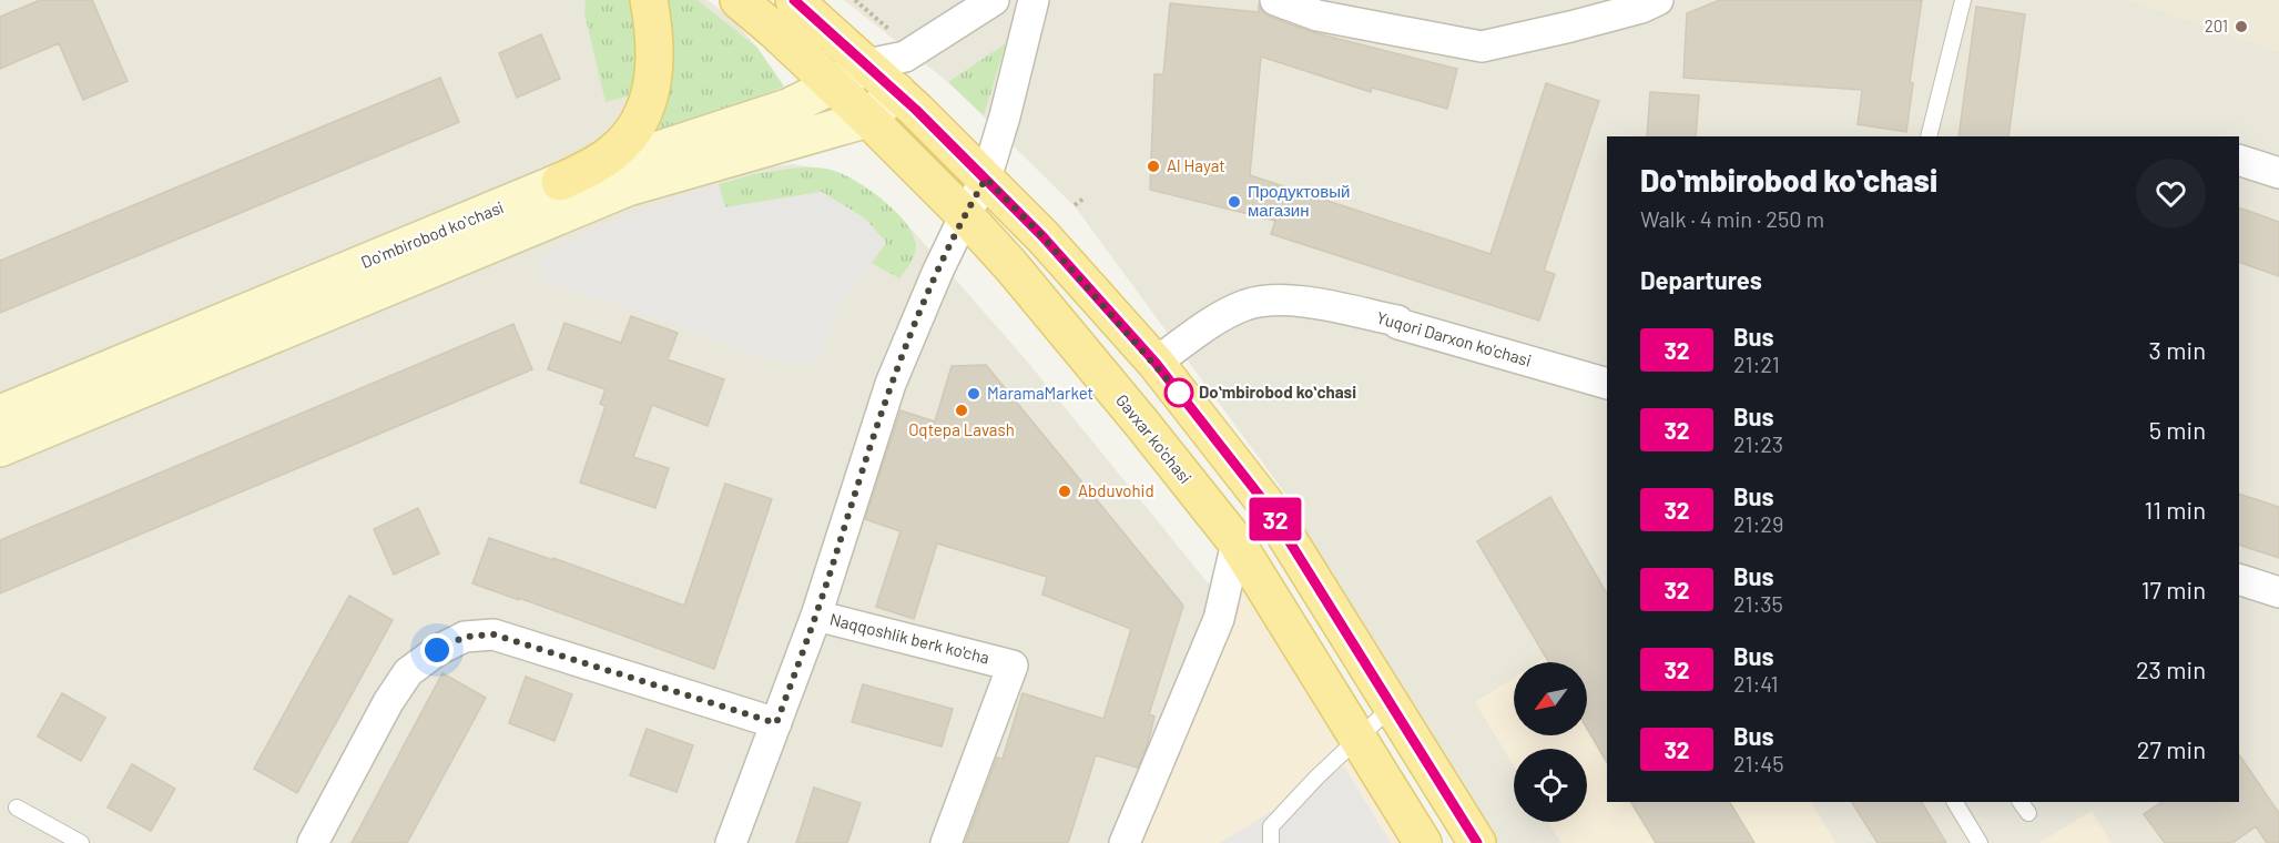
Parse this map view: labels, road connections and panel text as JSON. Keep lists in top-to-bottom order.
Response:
{
  "streets": {
    "main road": ["Doʻmbirobod koʻchasi", "Gavxar ko'chasi"],
    "street": ["Yuqori Darxon ko'chasi", "Naqqoshlik berk ko'cha"]
  },
  "crossings": [
    ["Doʻmbirobod koʻchasi", "Gavxar ko'chasi"]
  ],
  "places": [
    "201",
    "Al Hayat",
    "Продуктовый магазин",
    "Doʻmbirobod koʻchasi",
    "MaramaMarket",
    "Oqtepa Lavash",
    "Abduvohid"
  ],
  "lines": ["bus line 32"],
  "north": "bottom left",
  "page": {
    "on_map": "32",
    "heading": [
      ["Doʻmbirobod koʻchasi", "Walk · 4 min · 250 m"],
      "Departures"
    ],
    "list": [
      {
        "mark": "32",
        "name": "Bus",
        "note": "21:21",
        "value": "3 min"
      },
      {
        "mark": "32",
        "name": "Bus",
        "note": "21:23",
        "value": "5 min"
      },
      {
        "mark": "32",
        "name": "Bus",
        "note": "21:29",
        "value": "11 min"
      },
      {
        "mark": "32",
        "name": "Bus",
        "note": "21:35",
        "value": "17 min"
      },
      {
        "mark": "32",
        "name": "Bus",
        "note": "21:41",
        "value": "23 min"
      },
      {
        "mark": "32",
        "name": "Bus",
        "note": "21:45",
        "value": "27 min"
      }
    ]
  }
}
